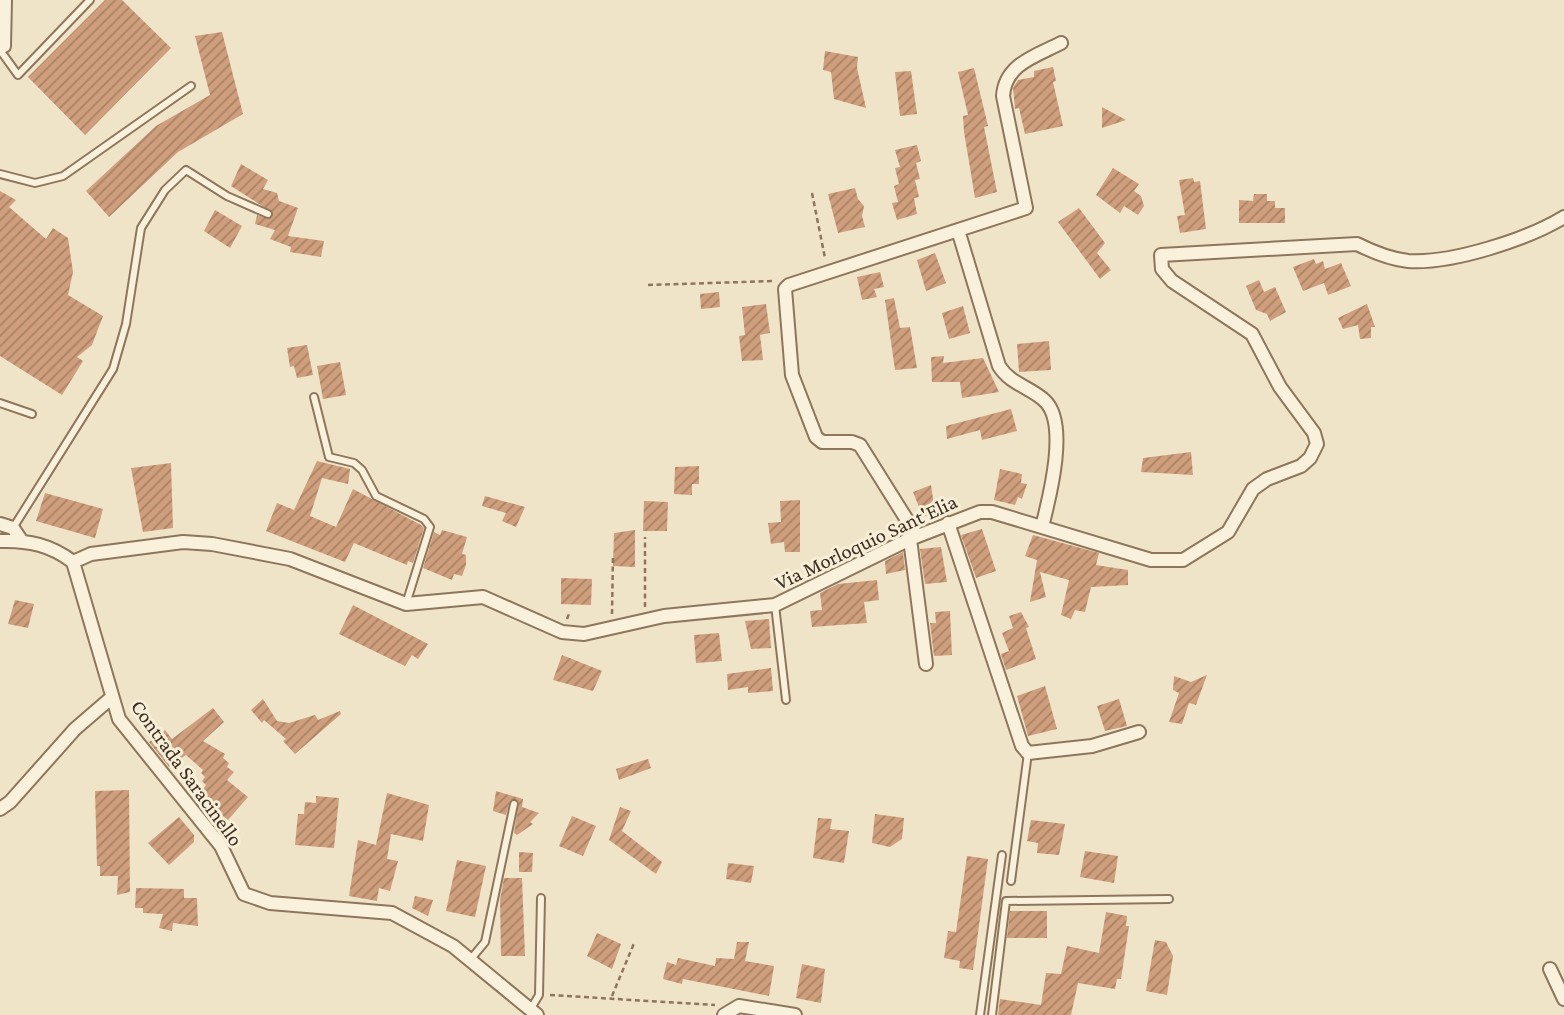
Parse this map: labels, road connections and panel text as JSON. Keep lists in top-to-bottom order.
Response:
{
  "streets": {
    "street": ["Via Morloquio Sant'Elia", "Contrada Saracinello"]
  },
  "crossings": [
    ["Via Morloquio Sant'Elia", "Contrada Saracinello"]
  ]
}
